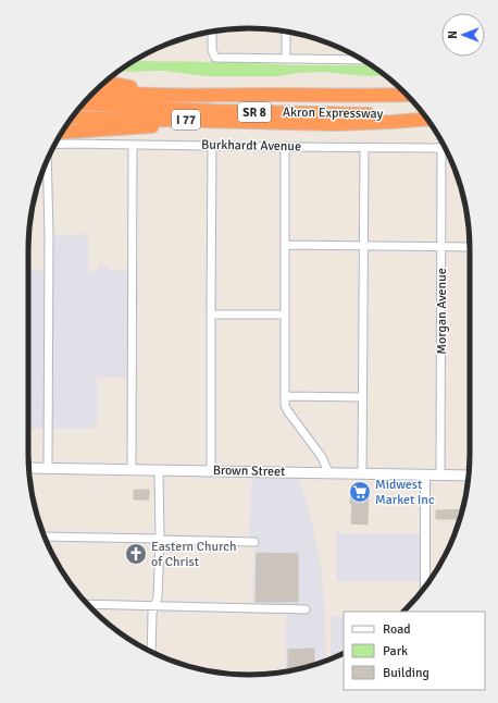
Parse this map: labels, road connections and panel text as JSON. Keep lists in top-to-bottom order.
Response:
{
  "streets": {
    "highway": ["SR 8", "Akron Expressway", "I 77"],
    "main road": ["Brown Street"],
    "street": ["Burkhardt Avenue", "Morgan Avenue"]
  },
  "crossings": [
    ["Akron Expressway", "I 77"],
    ["Burkhardt Avenue", "Morgan Avenue"],
    ["Morgan Avenue", "Brown Street"]
  ],
  "places": {
    "supermarket": ["Midwest Market Inc"],
    "church": ["Eastern Church of Christ"]
  },
  "legend": ["Road", "Park", "Building"],
  "north": "left"
}
